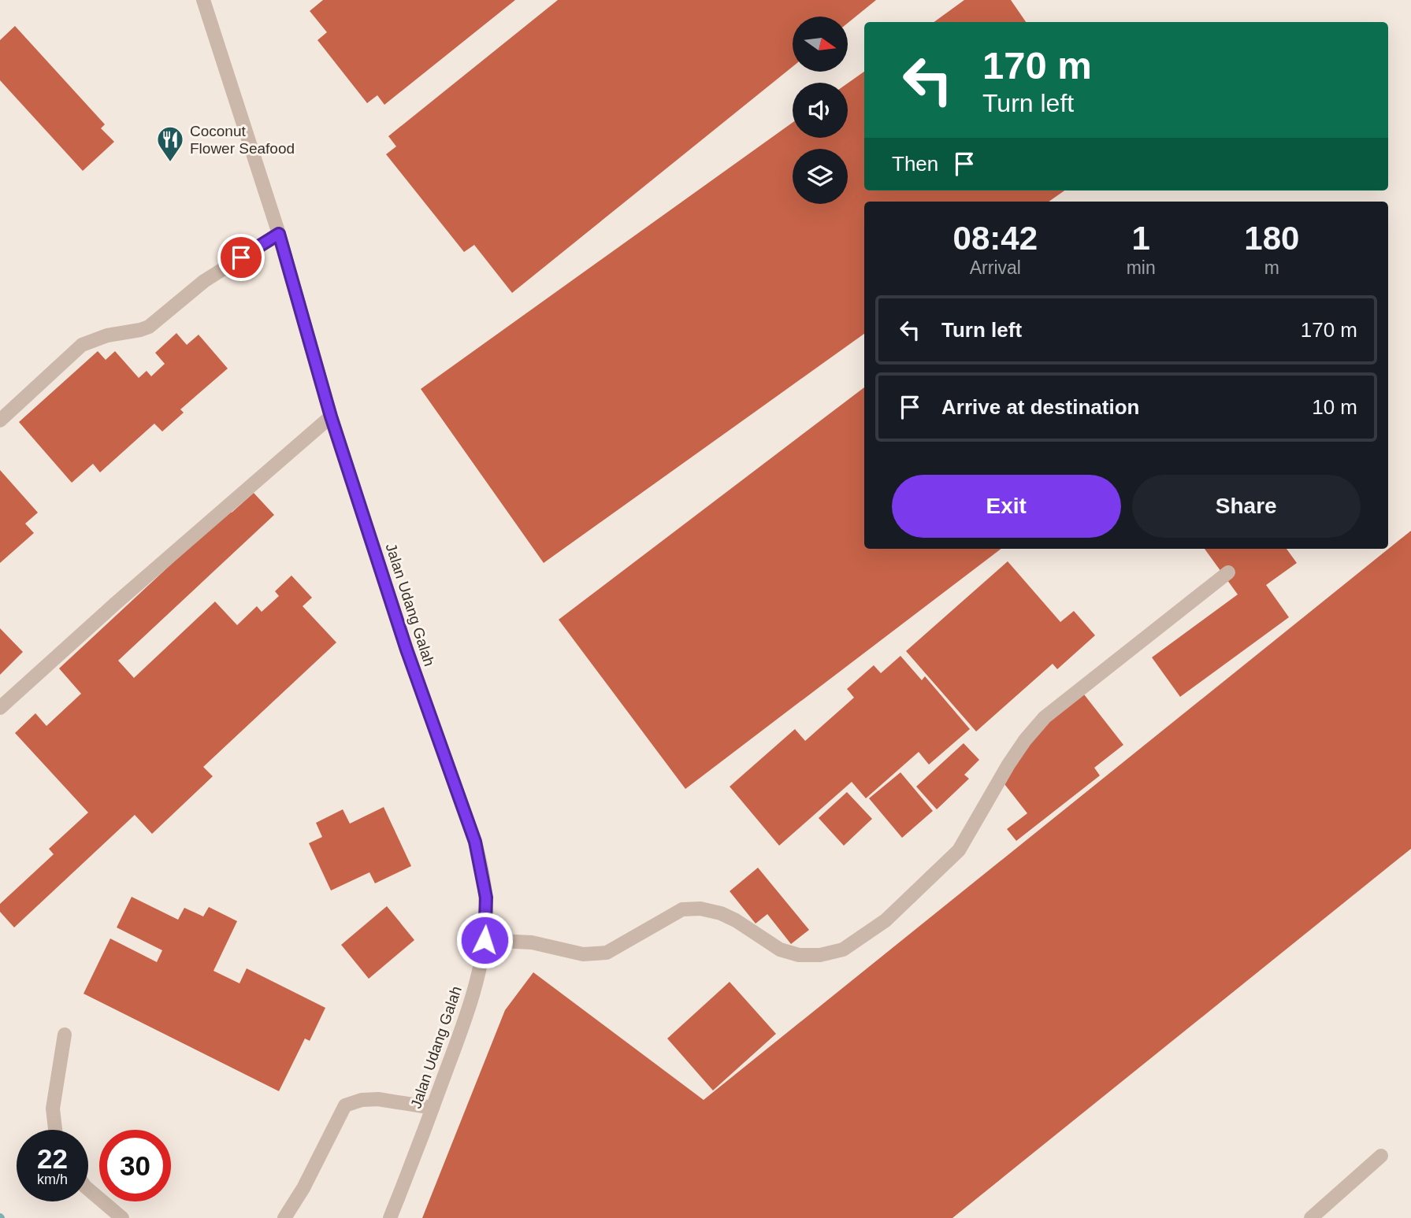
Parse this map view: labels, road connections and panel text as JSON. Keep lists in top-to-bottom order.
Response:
{
  "streets": {
    "street": ["Jalan Udang Galah"]
  },
  "places": {
    "restaurant": ["Coconut Flower Seafood"]
  },
  "north": "right",
  "page": {
    "turn": ["170 m", "Turn left"],
    "then": "Then",
    "eta": [
      "08:42",
      "Arrival",
      "1",
      "min",
      "180",
      "m"
    ],
    "list": [
      {
        "name": "Turn left",
        "value": "170 m"
      },
      {
        "name": "Arrive at destination",
        "value": "10 m"
      }
    ],
    "buttons": ["Exit", "Share"],
    "speed": "22 km/h",
    "limit": "30"
  }
}
